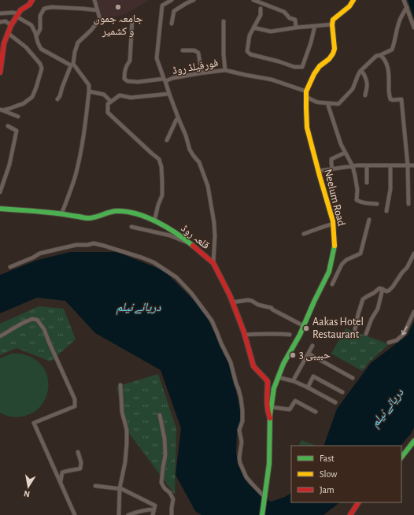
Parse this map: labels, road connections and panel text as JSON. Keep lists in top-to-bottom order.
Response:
{
  "streets": {
    "main road": ["Neelum Road", "قلعہ روڈ"],
    "street": ["فورفیلڈ روڈ"]
  },
  "crossings": [
    ["فورفیلڈ روڈ", "Neelum Road"],
    ["فورفیلڈ روڈ", "قلعہ روڈ"],
    ["Neelum Road", "قلعہ روڈ"]
  ],
  "water": ["دریائے نیلم"],
  "places": ["جامعہ جموں و کشمیر", "Aakas Hotel Restaurant", "حبیبی 3"],
  "legend": ["Fast", "Slow", "Jam"],
  "north": "bottom"
}
